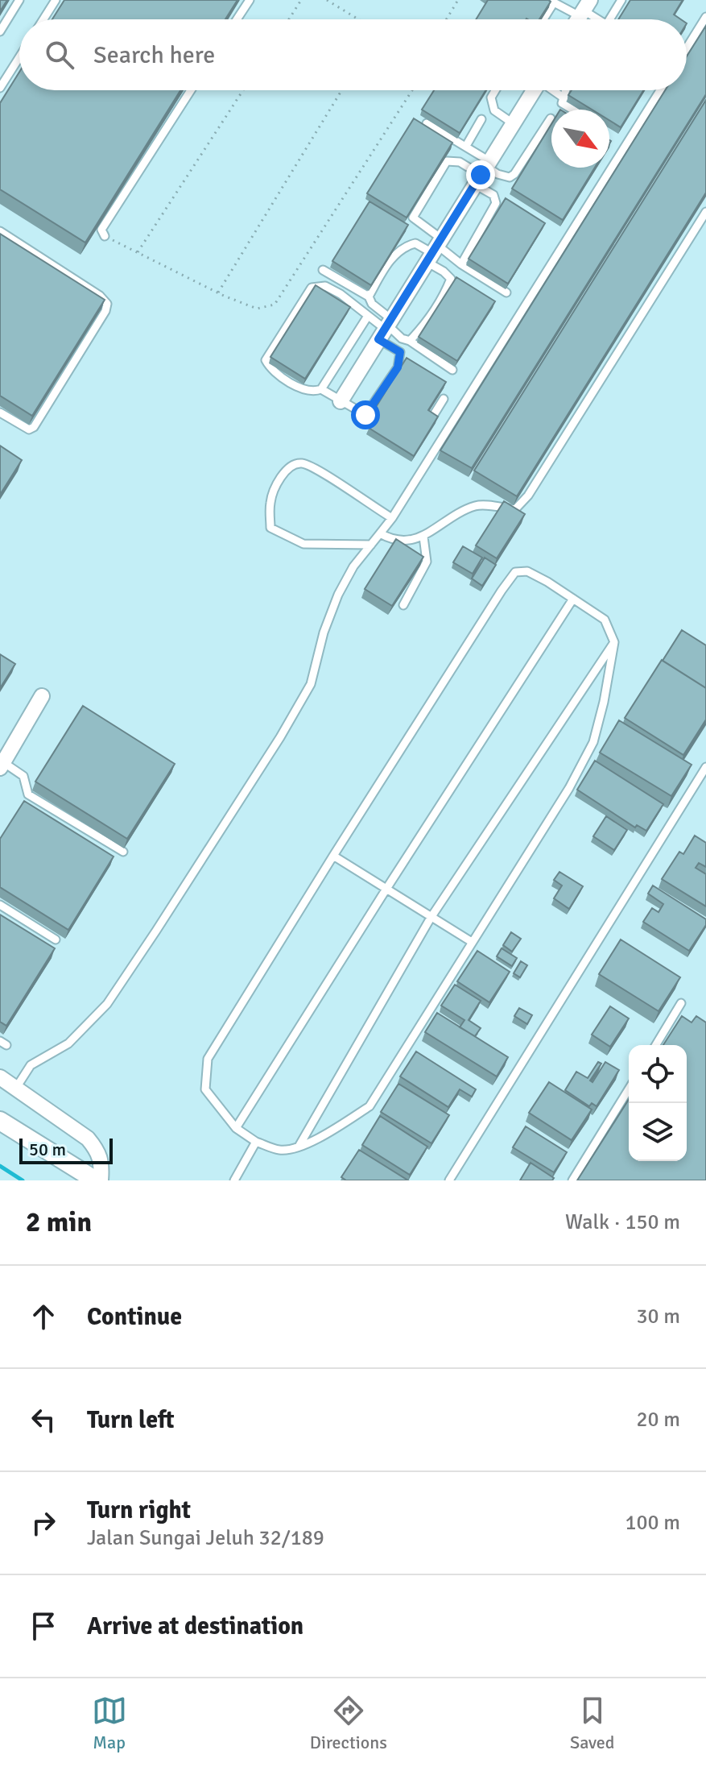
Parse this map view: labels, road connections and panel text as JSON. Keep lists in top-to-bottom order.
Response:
{
  "scale_bar": "50 m",
  "north": "bottom right",
  "page": {
    "search": "Search here",
    "scale": "50 m",
    "heading": ["2 min", "Walk · 150 m"],
    "list": [
      ["Continue", "30 m"],
      ["Turn left", "20 m"],
      ["Turn right", "Jalan Sungai Jeluh 32/189", "100 m"],
      "Arrive at destination"
    ],
    "nav": ["Map", "Directions", "Saved"]
  }
}
